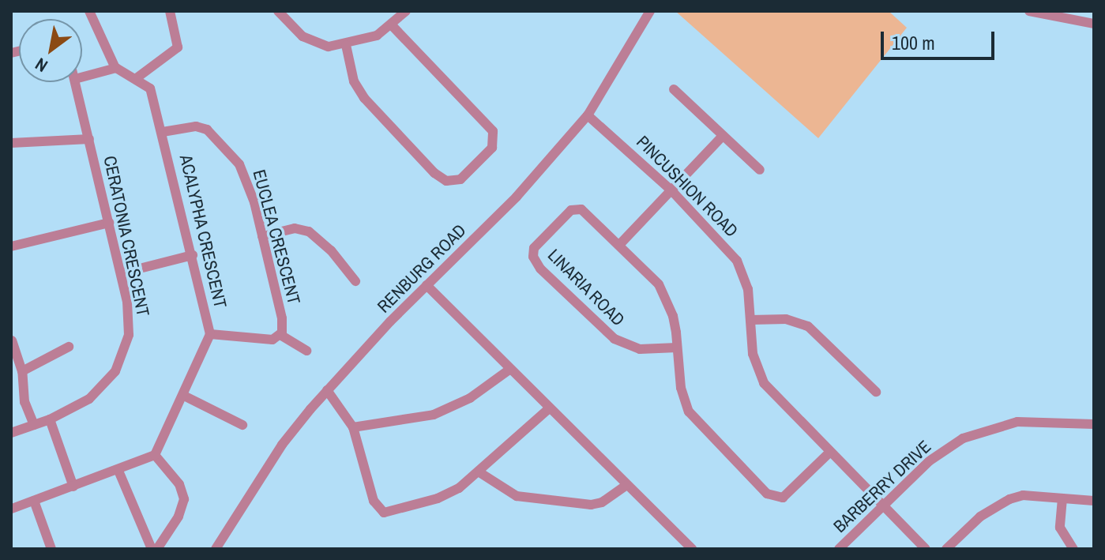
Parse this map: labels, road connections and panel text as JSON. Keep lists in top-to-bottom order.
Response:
{
  "streets": {
    "street": [
      "PINCUSHION ROAD",
      "ACALYPHA CRESCENT",
      "CERATONIA CRESCENT",
      "EUCLEA CRESCENT",
      "RENBURG ROAD",
      "LINARIA ROAD",
      "BARBERRY DRIVE"
    ]
  },
  "crossings": [
    ["PINCUSHION ROAD", "RENBURG ROAD"],
    ["PINCUSHION ROAD", "BARBERRY DRIVE"],
    ["ACALYPHA CRESCENT", "EUCLEA CRESCENT"]
  ],
  "scale_bar": "100 m",
  "north": "bottom left"
}
